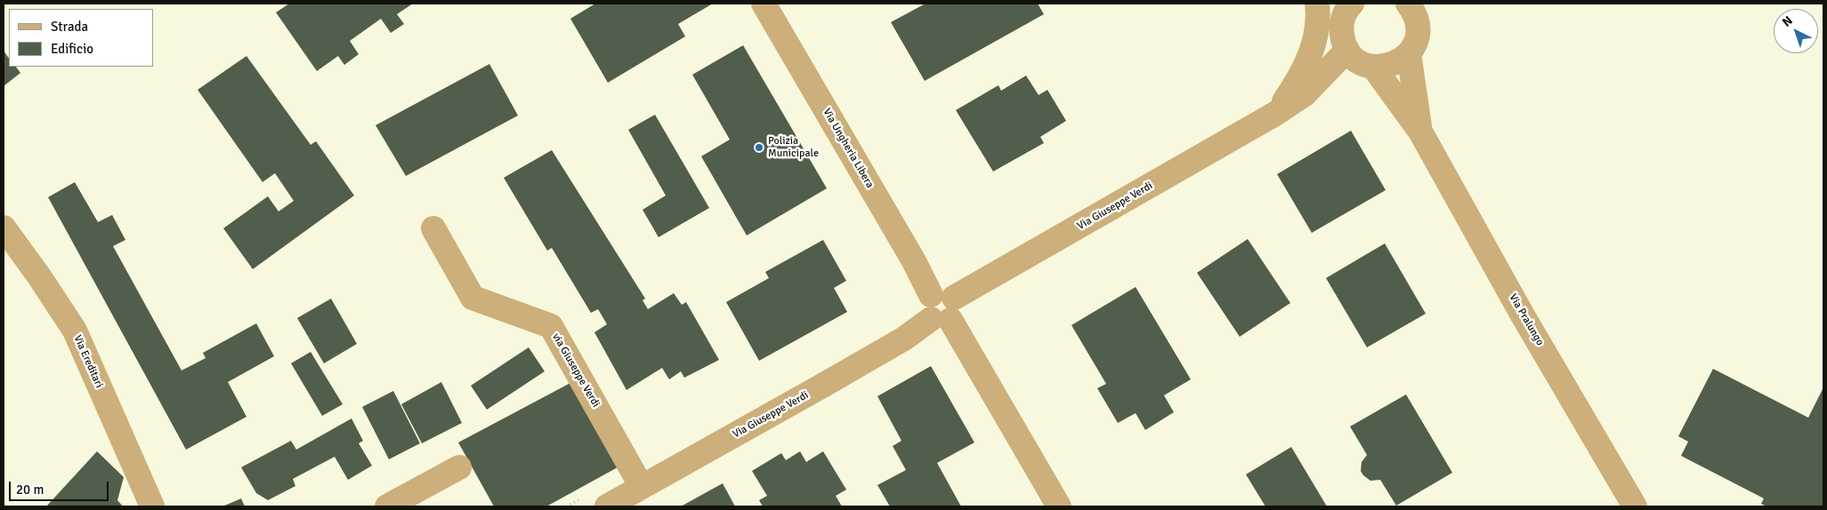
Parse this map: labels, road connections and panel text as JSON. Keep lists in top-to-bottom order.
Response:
{
  "streets": {
    "street": [
      "Via Ungheria Libera",
      "Via Giuseppe Verdi",
      "Via Pralungo",
      "Via Ereditari",
      "via Giuseppe Verdi"
    ]
  },
  "crossings": [
    ["Via Ungheria Libera", "Via Giuseppe Verdi"],
    ["Via Giuseppe Verdi", "via Giuseppe Verdi"]
  ],
  "places": ["Polizia Municipale"],
  "legend": ["Strada", "Edificio"],
  "scale_bar": "20 m",
  "north": "top left"
}
